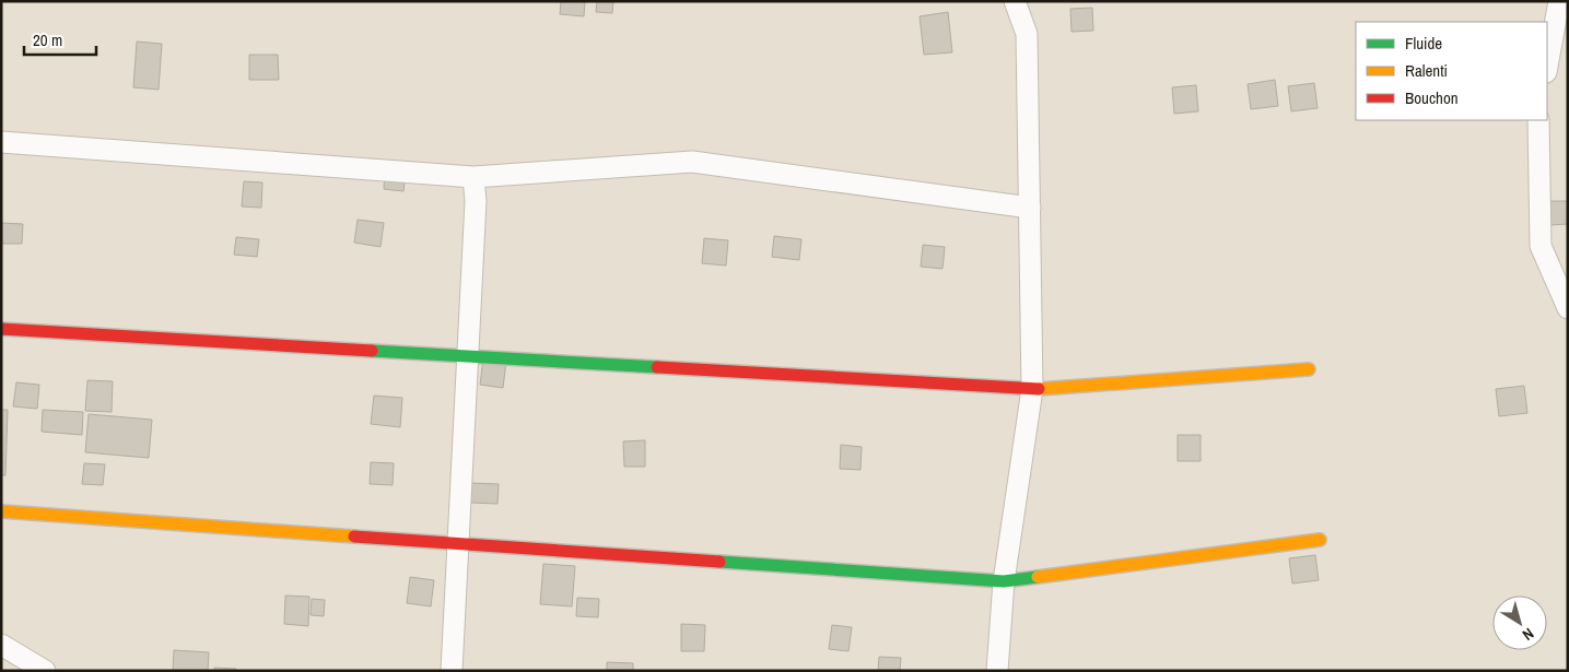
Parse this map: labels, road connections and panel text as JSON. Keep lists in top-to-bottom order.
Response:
{
  "legend": ["Fluide", "Ralenti", "Bouchon"],
  "scale_bar": "20 m",
  "north": "bottom right"
}
